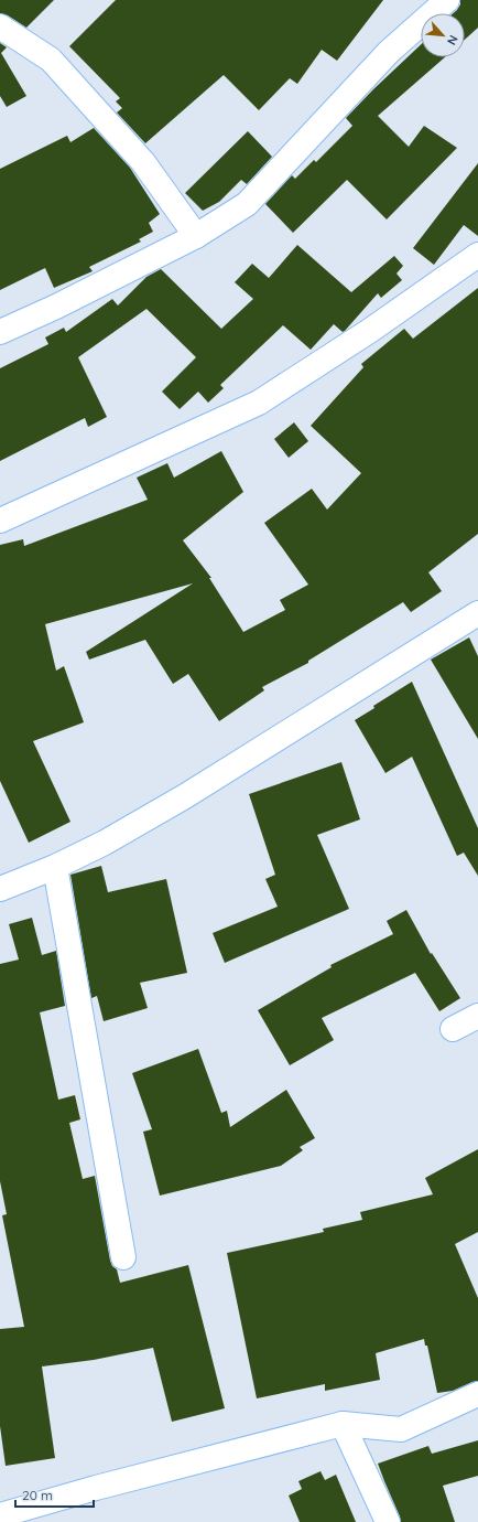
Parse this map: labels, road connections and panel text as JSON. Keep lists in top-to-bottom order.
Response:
{
  "scale_bar": "20 m",
  "north": "bottom right"
}
